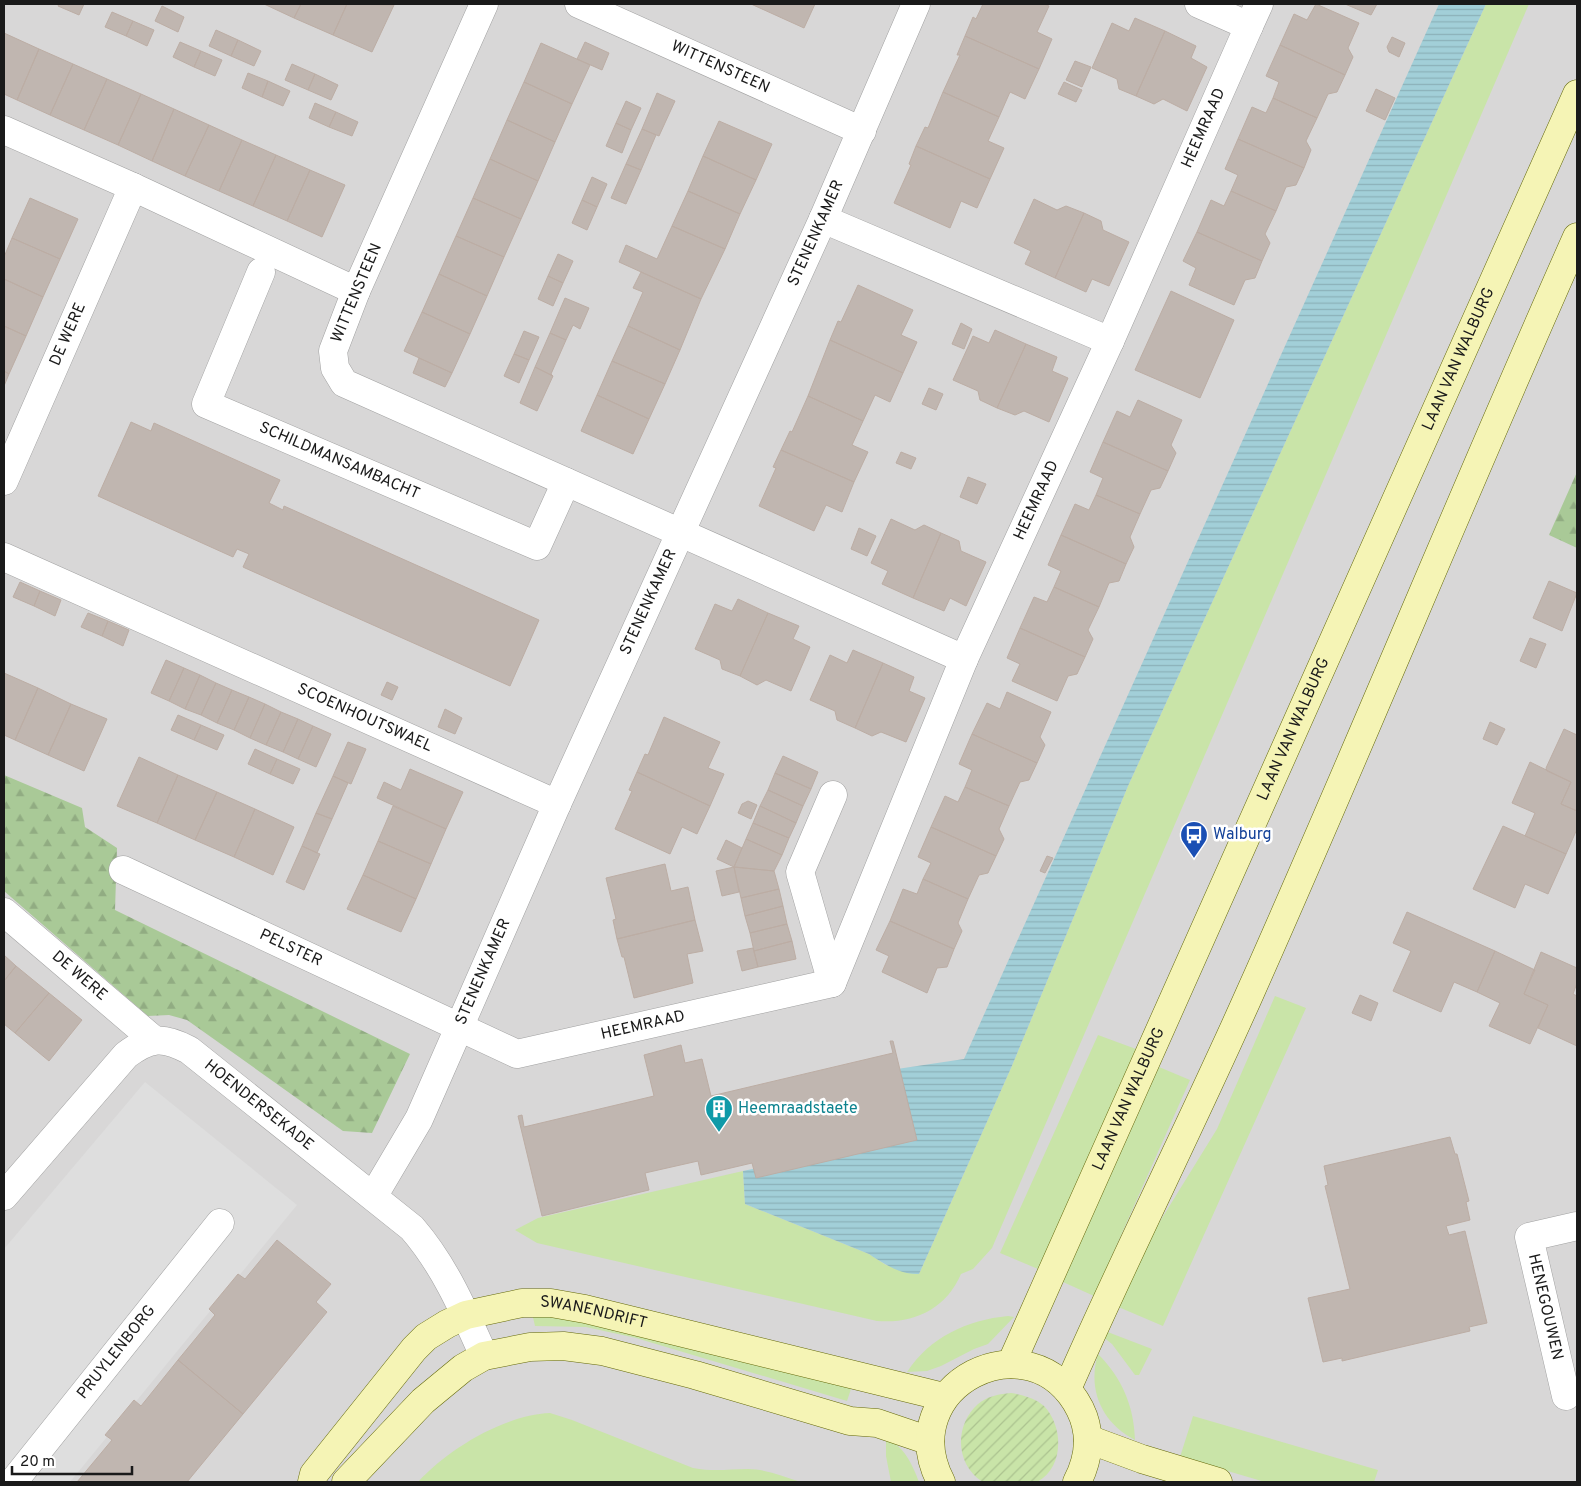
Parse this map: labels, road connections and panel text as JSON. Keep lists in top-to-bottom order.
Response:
{
  "streets": {
    "main road": ["LAAN VAN WALBURG", "SWANENDRIFT"],
    "street": [
      "WITTENSTEEN",
      "HEEMRAAD",
      "STENENKAMER",
      "DE WERE",
      "SCHILDMANSAMBACHT",
      "SCOENHOUTSWAEL",
      "PELSTER",
      "HOENDERSEKADE",
      "HENEGOUWEN",
      "PRUYLENBORG"
    ]
  },
  "crossings": [
    ["WITTENSTEEN", "STENENKAMER"],
    ["WITTENSTEEN", "SCHILDMANSAMBACHT"],
    ["HEEMRAAD", "STENENKAMER"],
    ["HEEMRAAD", "PELSTER"],
    ["STENENKAMER", "SCOENHOUTSWAEL"],
    ["STENENKAMER", "PELSTER"],
    ["STENENKAMER", "HOENDERSEKADE"],
    ["DE WERE", "HOENDERSEKADE"],
    ["HOENDERSEKADE", "SWANENDRIFT"]
  ],
  "places": {
    "bus stop": ["Walburg"],
    "building": ["Heemraadstaete"]
  },
  "scale_bar": "20 m"
}
